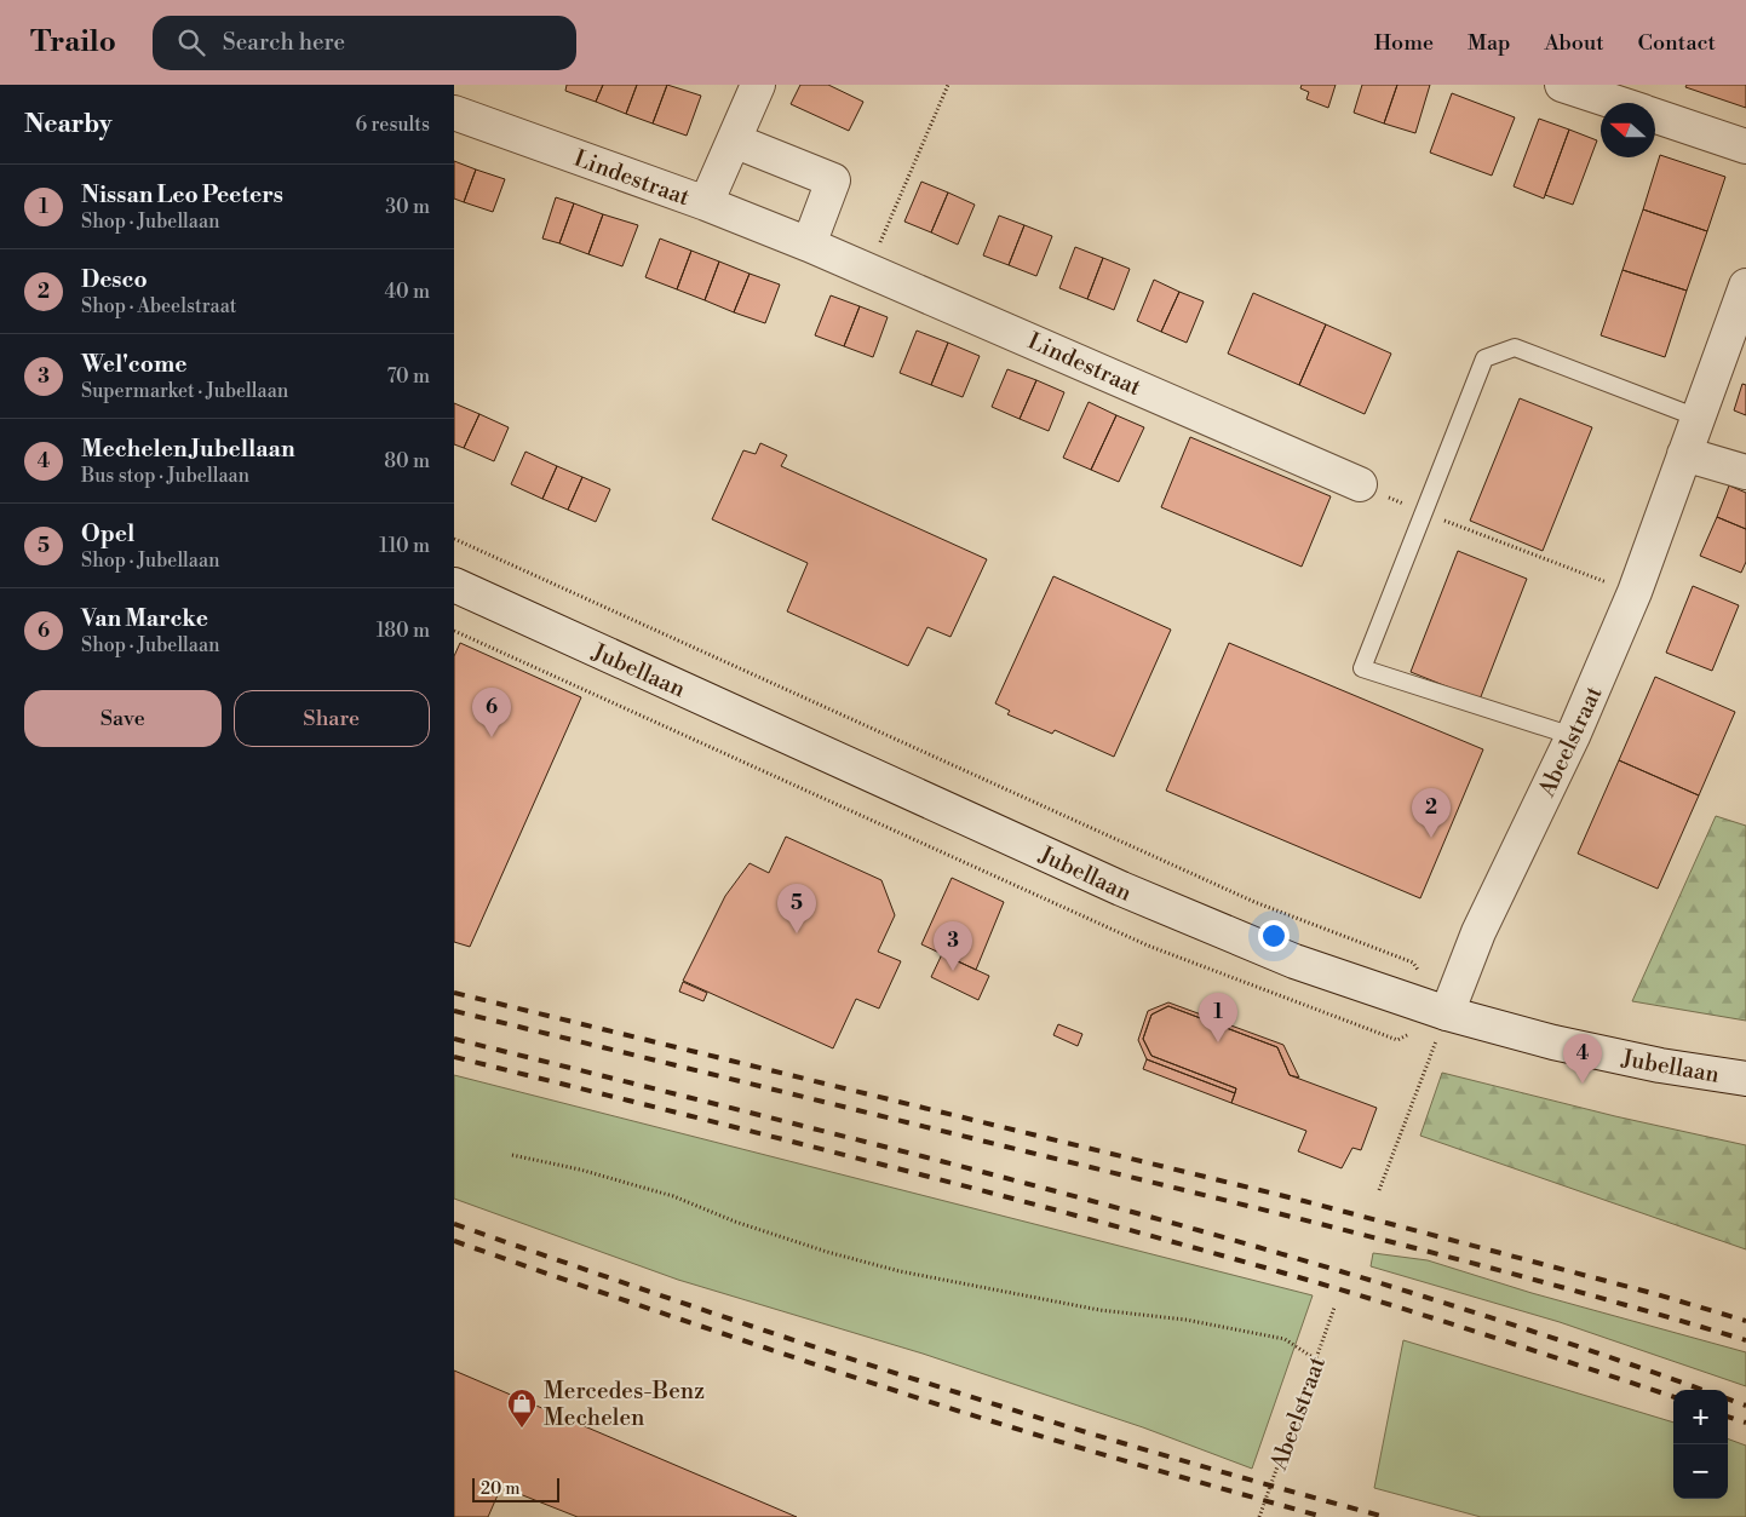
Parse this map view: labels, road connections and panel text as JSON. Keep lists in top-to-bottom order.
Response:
{
  "streets": {
    "street": ["Lindestraat", "Jubellaan", "Abeelstraat"]
  },
  "crossings": [
    ["Jubellaan", "Abeelstraat"]
  ],
  "places": {
    "shop": ["Mercedes-Benz Mechelen"]
  },
  "scale_bar": "20 m",
  "north": "left",
  "page": {
    "header": "Trailo",
    "search": "Search here",
    "nav": [
      "Home",
      "Map",
      "About",
      "Contact"
    ],
    "heading": ["Nearby", "6 results"],
    "list": [
      {
        "mark": "1",
        "name": "Nissan Leo Peeters",
        "note": "Shop · Jubellaan",
        "value": "30 m"
      },
      {
        "mark": "2",
        "name": "Desco",
        "note": "Shop · Abeelstraat",
        "value": "40 m"
      },
      {
        "mark": "3",
        "name": "Wel'come",
        "note": "Supermarket · Jubellaan",
        "value": "70 m"
      },
      {
        "mark": "4",
        "name": "Mechelen Jubellaan",
        "note": "Bus stop · Jubellaan",
        "value": "80 m"
      },
      {
        "mark": "5",
        "name": "Opel",
        "note": "Shop · Jubellaan",
        "value": "110 m"
      },
      {
        "mark": "6",
        "name": "Van Marcke",
        "note": "Shop · Jubellaan",
        "value": "180 m"
      }
    ],
    "buttons": ["Save", "Share"],
    "pins": [
      "6",
      "2",
      "5",
      "3",
      "1",
      "4"
    ],
    "map_buttons": ["+", "−"],
    "scale": "20 m"
  }
}
